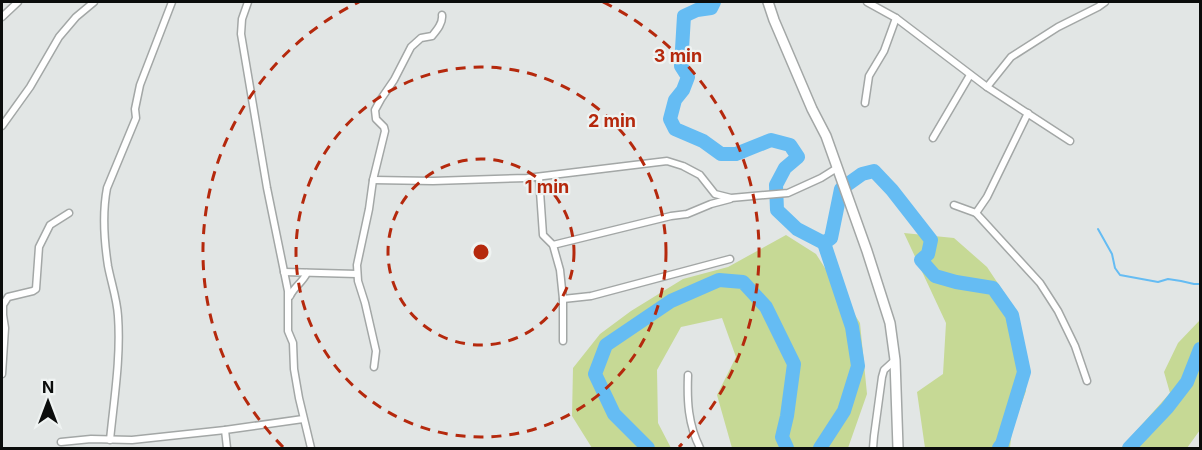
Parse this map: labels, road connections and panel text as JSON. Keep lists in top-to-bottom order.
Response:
{
  "north": "top",
  "rings": ["3 min", "2 min", "1 min"]
}
